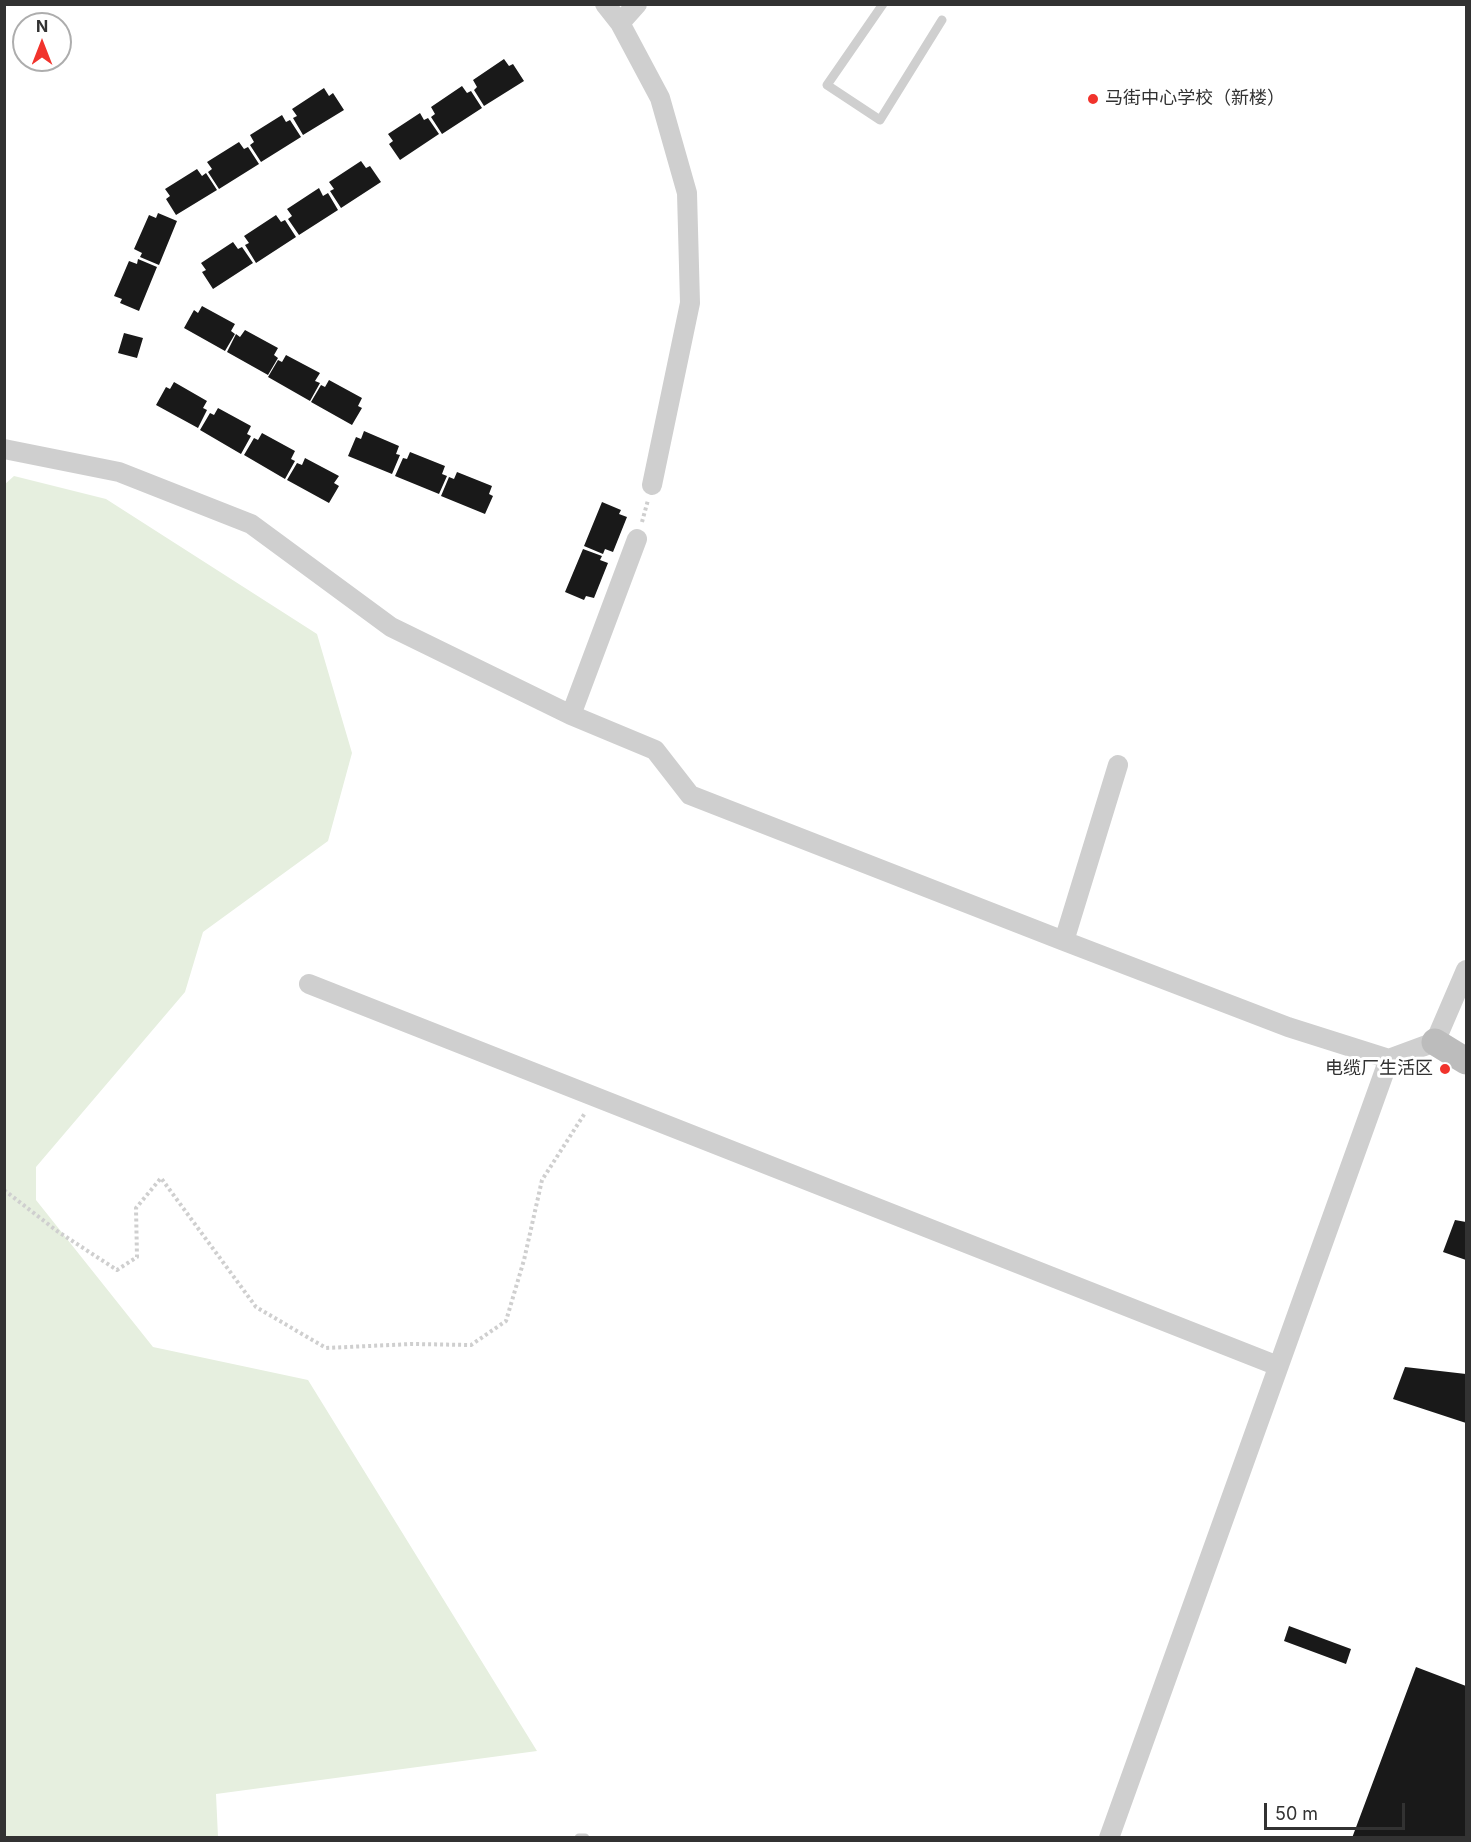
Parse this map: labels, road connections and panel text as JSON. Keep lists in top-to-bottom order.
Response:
{
  "places": ["马街中心学校（新楼）", "电缆厂生活区"],
  "scale_bar": "50 m",
  "north": "top"
}
